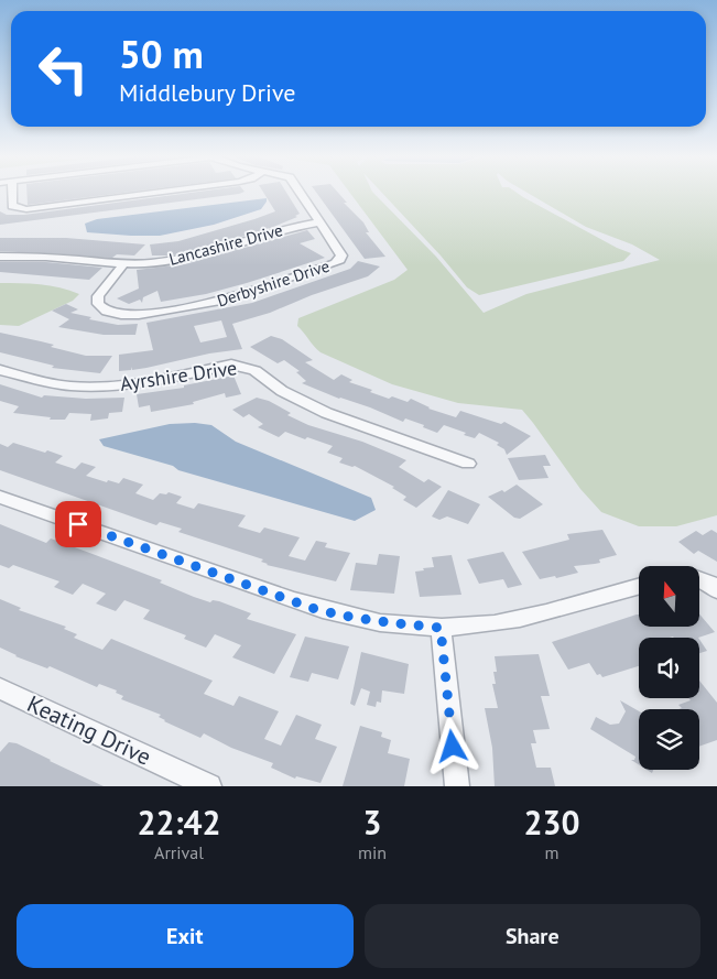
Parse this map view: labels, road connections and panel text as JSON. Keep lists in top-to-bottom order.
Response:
{
  "streets": {
    "street": [
      "Lancashire Drive",
      "Derbyshire Drive",
      "Ayrshire Drive",
      "Keating Drive"
    ]
  },
  "crossings": [
    ["Lancashire Drive", "Derbyshire Drive"]
  ],
  "north": "top",
  "page": {
    "turn": ["50 m", "Middlebury Drive"],
    "eta": [
      "22:42",
      "Arrival",
      "3",
      "min",
      "230",
      "m"
    ],
    "buttons": ["Exit", "Share"]
  }
}
